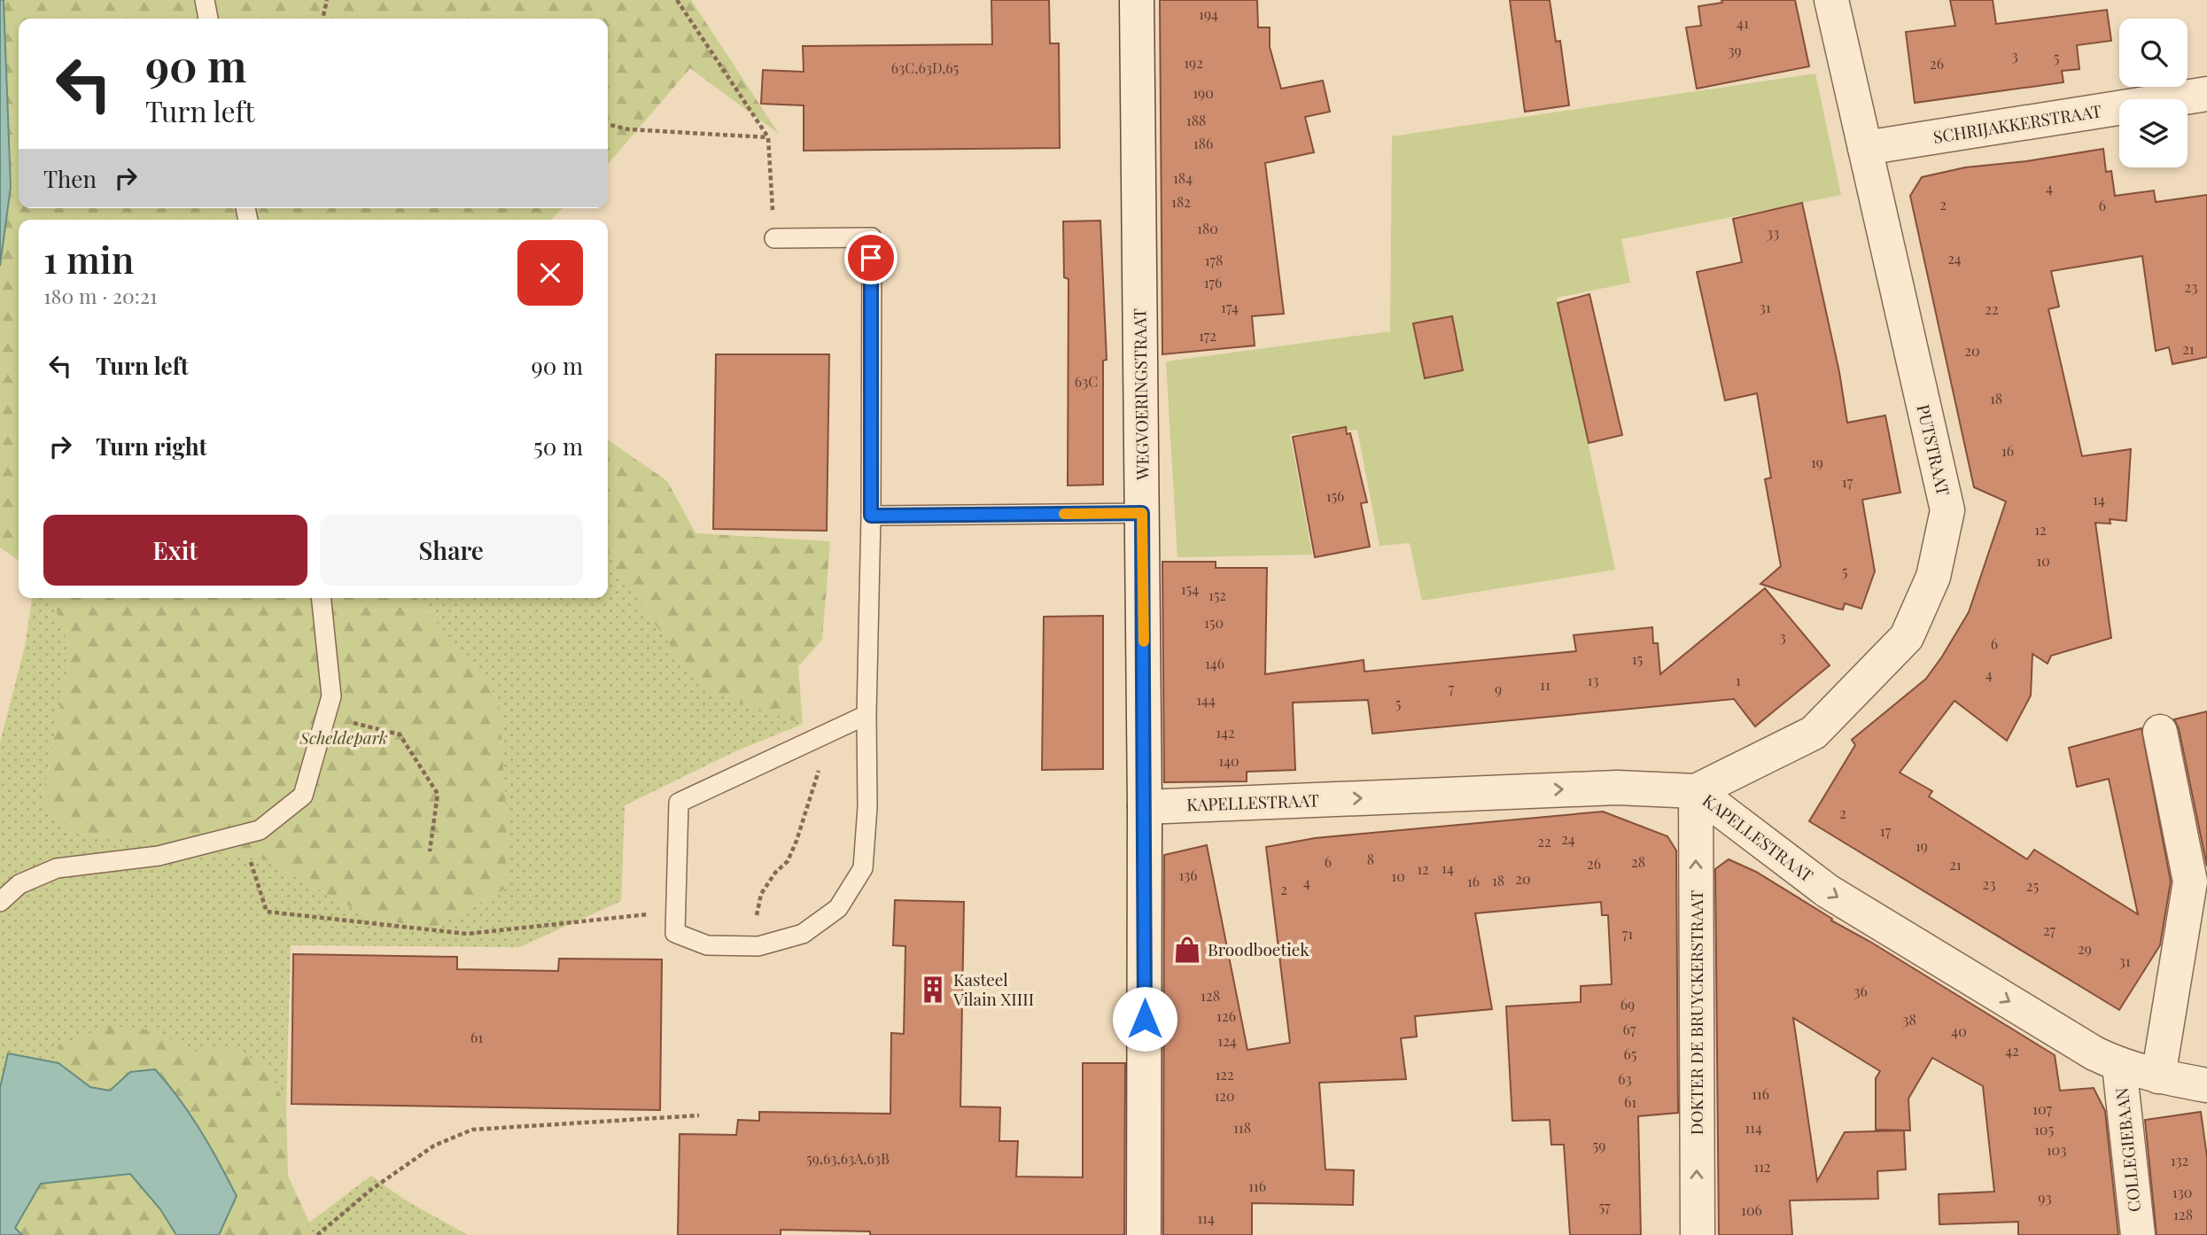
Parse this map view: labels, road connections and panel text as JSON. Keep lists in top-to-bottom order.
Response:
{
  "streets": {
    "street": [
      "SCHRIJAKKERSTRAAT",
      "WEGVOERINGSTRAAT",
      "PUTSTRAAT",
      "KAPELLESTRAAT",
      "DOKTER DE BRUYCKERSTRAAT",
      "COLLEGIEBAAN"
    ]
  },
  "crossings": [
    ["SCHRIJAKKERSTRAAT", "PUTSTRAAT"],
    ["WEGVOERINGSTRAAT", "KAPELLESTRAAT"],
    ["PUTSTRAAT", "KAPELLESTRAAT"],
    ["PUTSTRAAT", "DOKTER DE BRUYCKERSTRAAT"],
    ["KAPELLESTRAAT", "DOKTER DE BRUYCKERSTRAAT"],
    ["KAPELLESTRAAT", "COLLEGIEBAAN"]
  ],
  "one_way": ["KAPELLESTRAAT", "DOKTER DE BRUYCKERSTRAAT"],
  "parks": ["Scheldepark"],
  "places": {
    "shop": ["Broodboetiek"],
    "building": ["Kasteel Vilain XIIII"]
  },
  "house_numbers": [
    "194",
    "41",
    "39",
    "3",
    "5",
    "192",
    "26",
    "63C,63D,65",
    "190",
    "188",
    "186",
    "184",
    "4",
    "182",
    "2",
    "6",
    "180",
    "33",
    "24",
    "178",
    "176",
    "23",
    "174",
    "31",
    "22",
    "172",
    "21",
    "20",
    "63C",
    "18",
    "16",
    "19",
    "17",
    "156",
    "14",
    "12",
    "10",
    "5",
    "154",
    "152",
    "150",
    "3",
    "6",
    "15",
    "146",
    "4",
    "13",
    "1",
    "11",
    "7",
    "9",
    "144",
    "5",
    "142",
    "140",
    "2",
    "17",
    "24",
    "22",
    "19",
    "8",
    "6",
    "28",
    "26",
    "21",
    "14",
    "12",
    "136",
    "10",
    "20",
    "18",
    "16",
    "4",
    "23",
    "25",
    "2",
    "27",
    "71",
    "29",
    "31",
    "36",
    "128",
    "69",
    "126",
    "38",
    "67",
    "40",
    "61",
    "124",
    "42",
    "65",
    "122",
    "63",
    "116",
    "120",
    "61",
    "107",
    "118",
    "114",
    "105",
    "59",
    "103",
    "59,63,63A,63B",
    "132",
    "112",
    "116",
    "130",
    "93",
    "57",
    "106",
    "128",
    "114"
  ],
  "page": {
    "turn": ["90 m", "Turn left"],
    "then": "Then",
    "heading": ["1 min", "180 m · 20:21"],
    "list": [
      {
        "name": "Turn left",
        "value": "90 m"
      },
      {
        "name": "Turn right",
        "value": "50 m"
      }
    ],
    "buttons": ["Exit", "Share"]
  }
}
